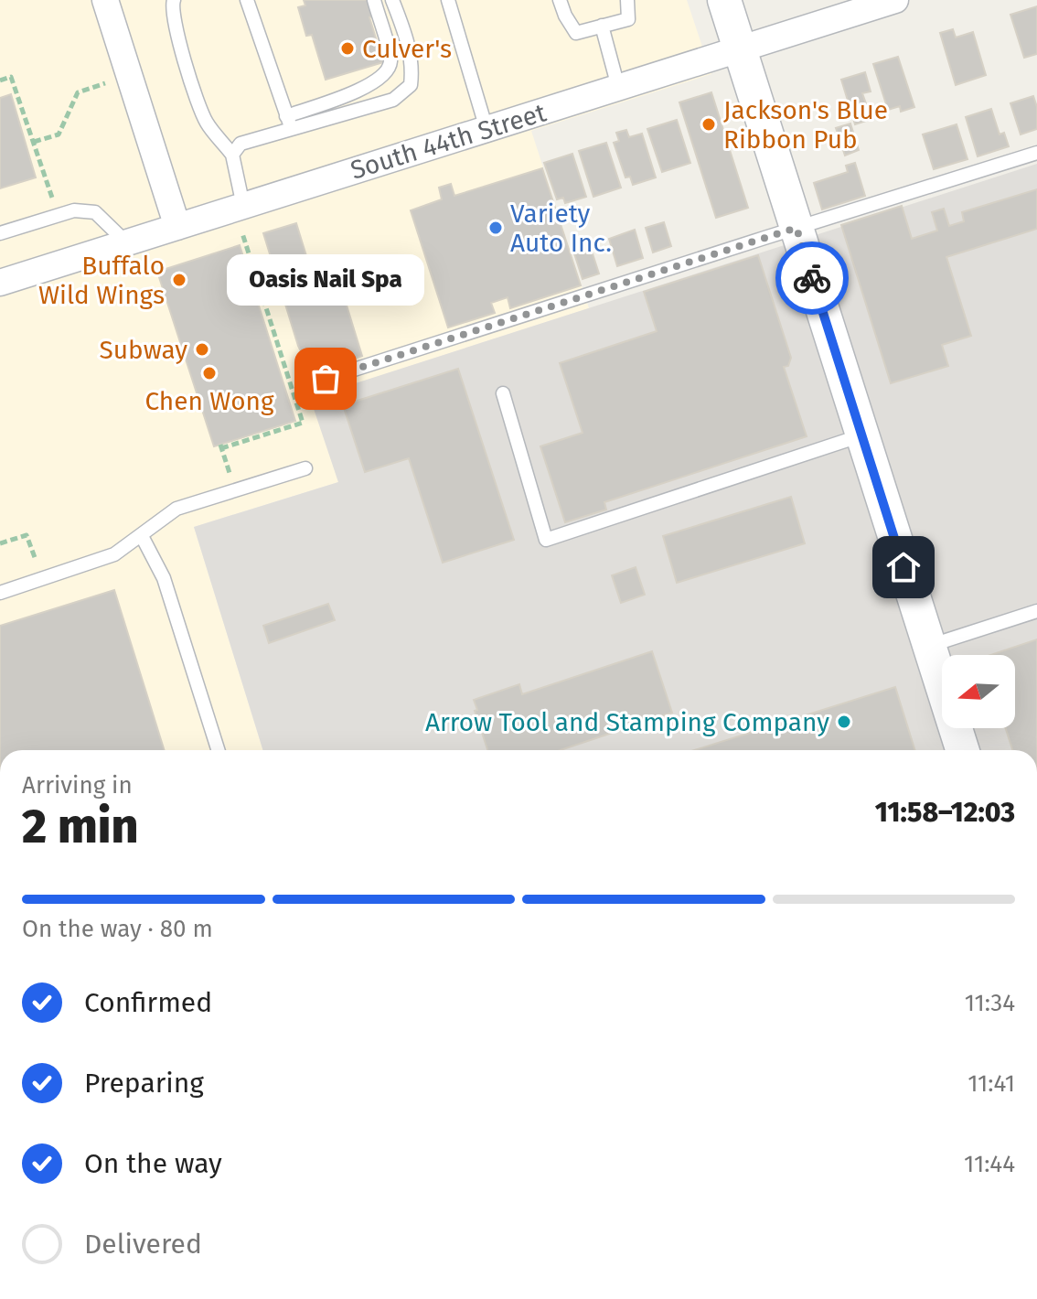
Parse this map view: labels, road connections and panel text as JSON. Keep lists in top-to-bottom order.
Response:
{
  "streets": {
    "street": ["South 44th Street"]
  },
  "places": [
    "Culver's",
    "Jackson's Blue Ribbon Pub",
    "Variety Auto Inc.",
    "Buffalo Wild Wings",
    "Subway",
    "Chen Wong",
    "Oasis Nail Spa",
    "Arrow Tool and Stamping Company"
  ],
  "north": "left",
  "page": {
    "bubble": "Oasis Nail Spa",
    "heading": ["2 min", "Arriving in", "11:58–12:03"],
    "bar": "On the way · 80 m",
    "list": [
      ["Confirmed", "11:34"],
      ["Preparing", "11:41"],
      ["On the way", "11:44"],
      "Delivered"
    ]
  }
}
